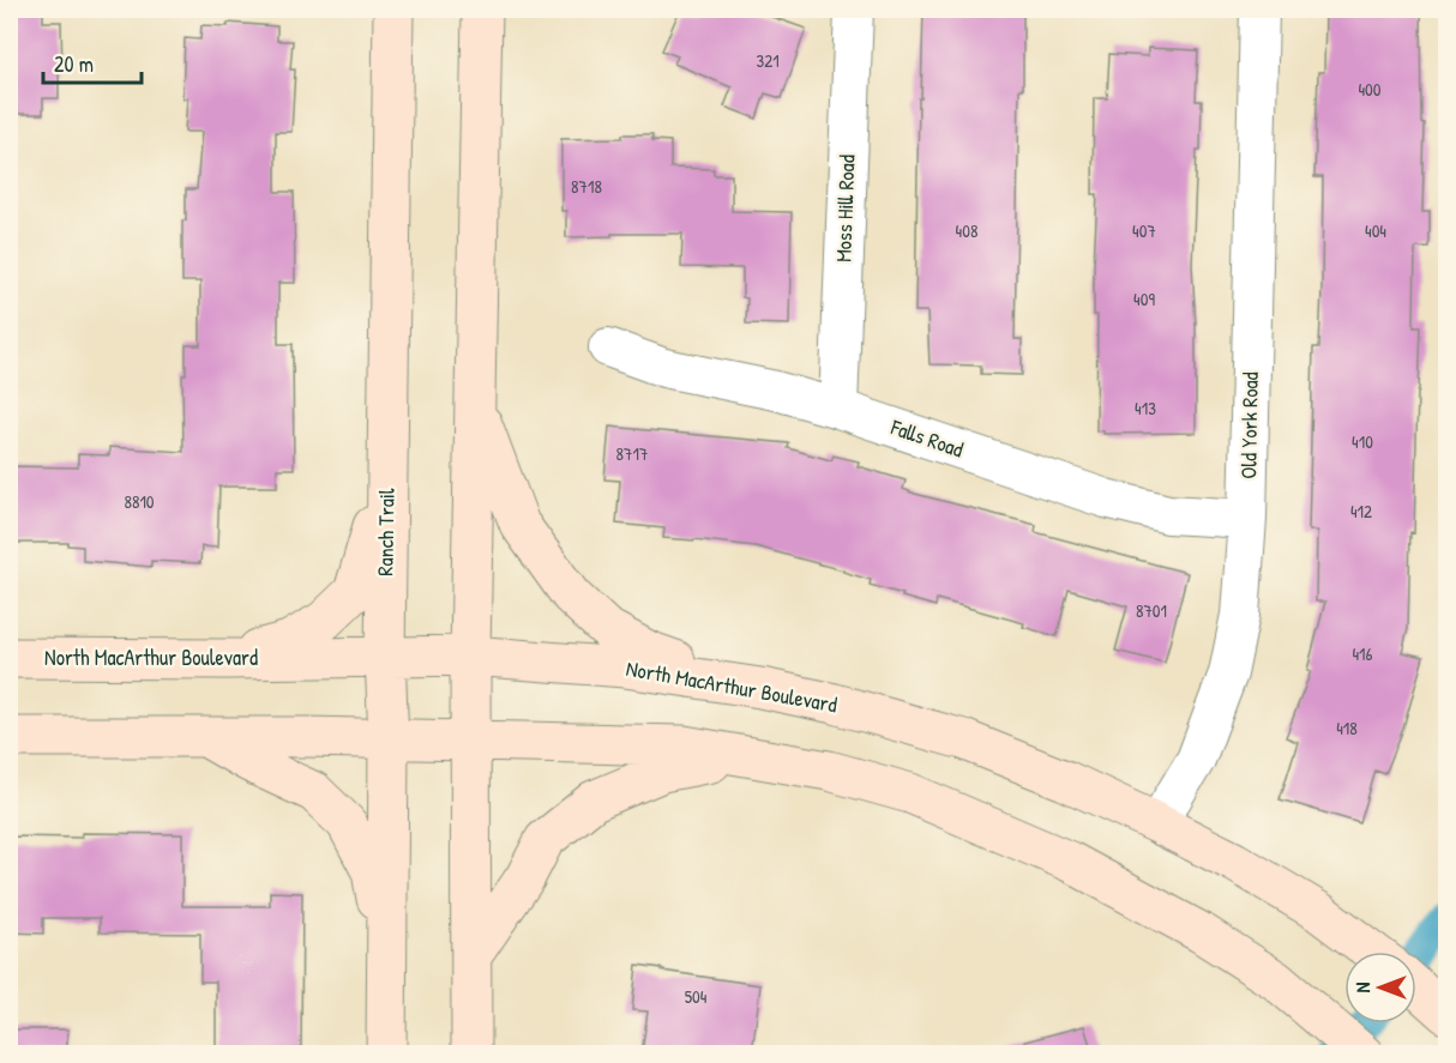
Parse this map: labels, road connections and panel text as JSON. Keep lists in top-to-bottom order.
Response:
{
  "streets": {
    "main road": ["Ranch Trail", "North MacArthur Boulevard"],
    "street": ["Moss Hill Road", "Old York Road", "Falls Road"]
  },
  "crossings": [
    ["Moss Hill Road", "Falls Road"],
    ["Old York Road", "Falls Road"],
    ["Old York Road", "North MacArthur Boulevard"],
    ["Ranch Trail", "North MacArthur Boulevard"]
  ],
  "house_numbers": [
    "321",
    "400",
    "8718",
    "408",
    "407",
    "404",
    "409",
    "413",
    "410",
    "8717",
    "8810",
    "412",
    "8701",
    "416",
    "418",
    "504"
  ],
  "scale_bar": "20 m",
  "north": "left"
}
